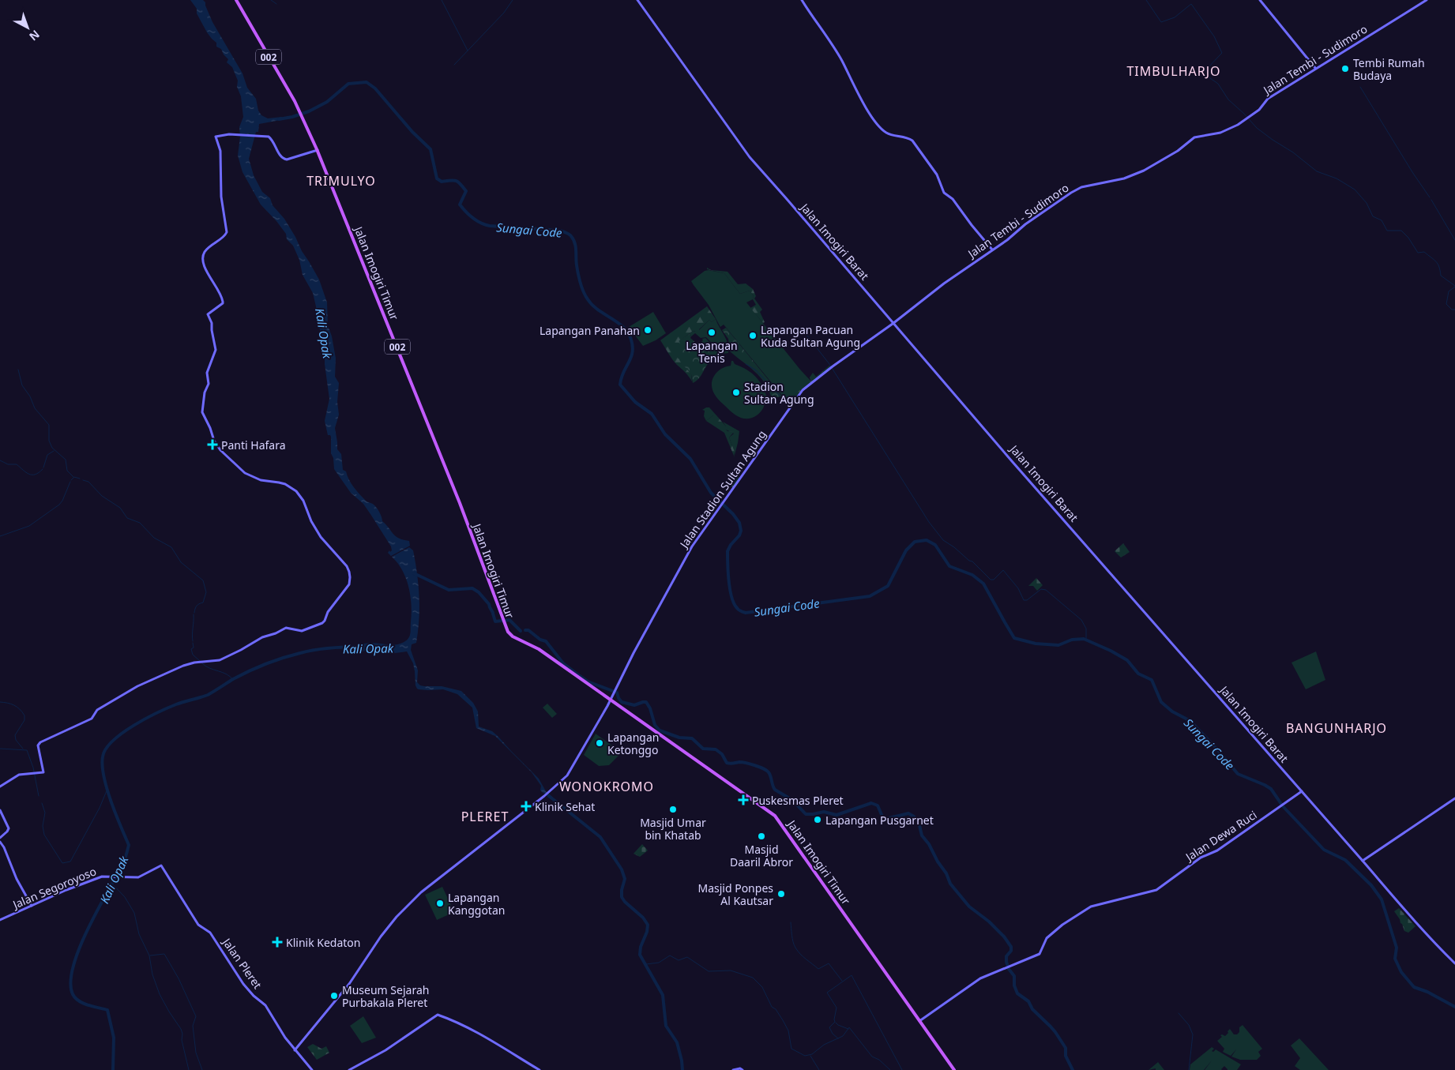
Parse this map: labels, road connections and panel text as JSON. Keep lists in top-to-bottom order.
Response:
{
  "streets": {
    "main road": [
      "002",
      "Jalan Tembi - Sudimoro",
      "Jalan Imogiri Barat",
      "Jalan Imogiri Timur",
      "Jalan Stadion Sultan Agung",
      "Jalan Dewa Ruci",
      "Jalan Segoroyoso",
      "Jalan Pleret"
    ]
  },
  "crossings": [
    ["Jalan Tembi - Sudimoro", "Jalan Imogiri Barat"],
    ["Jalan Tembi - Sudimoro", "Jalan Stadion Sultan Agung"],
    ["Jalan Imogiri Barat", "Jalan Stadion Sultan Agung"],
    ["Jalan Imogiri Barat", "Jalan Dewa Ruci"],
    ["Jalan Imogiri Timur", "Jalan Stadion Sultan Agung"],
    ["Jalan Imogiri Timur", "Jalan Dewa Ruci"],
    ["Jalan Stadion Sultan Agung", "Jalan Pleret"],
    ["Jalan Segoroyoso", "Jalan Pleret"]
  ],
  "districts": [
    "TIMBULHARJO",
    "TRIMULYO",
    "BANGUNHARJO",
    "WONOKROMO",
    "PLERET"
  ],
  "water": ["Sungai Code", "Kali Opak"],
  "places": {
    "other": [
      "Tembi Rumah Budaya",
      "Lapangan Panahan",
      "Lapangan Tenis",
      "Lapangan Pacuan Kuda Sultan Agung",
      "Stadion Sultan Agung",
      "Lapangan Ketonggo",
      "Masjid Umar bin Khatab",
      "Lapangan Pusgarnet",
      "Masjid Daaril Abror",
      "Masjid Ponpes Al Kautsar",
      "Lapangan Kanggotan",
      "Museum Sejarah Purbakala Pleret"
    ],
    "health": [
      "Panti Hafara",
      "Puskesmas Pleret",
      "Klinik Sehat",
      "Klinik Kedaton"
    ]
  },
  "north": "bottom right"
}
